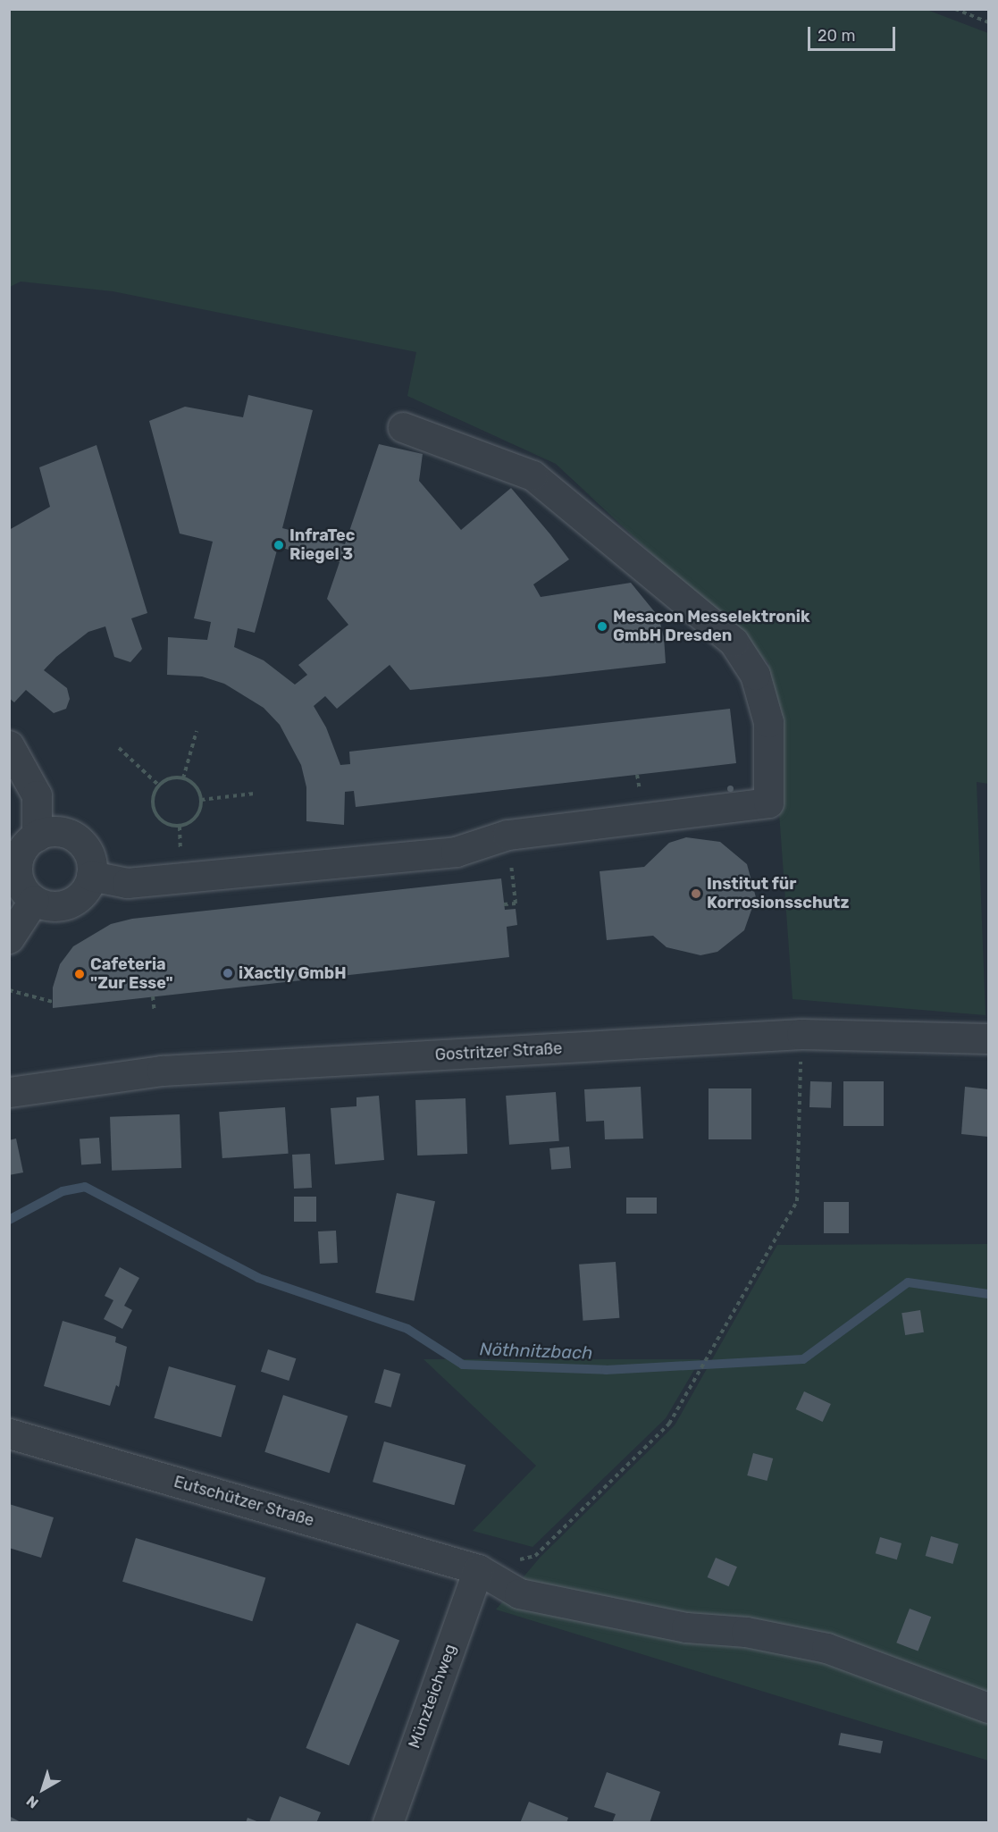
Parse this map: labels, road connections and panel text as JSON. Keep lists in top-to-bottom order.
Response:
{
  "streets": {
    "street": ["Gostritzer Straße", "Eutschützer Straße", "Münzteichweg"]
  },
  "crossings": [
    ["Eutschützer Straße", "Münzteichweg"]
  ],
  "water": ["Nöthnitzbach"],
  "places": [
    "InfraTec Riegel 3",
    "Mesacon Messelektronik GmbH Dresden",
    "Institut für Korrosionsschutz",
    "iXactly GmbH",
    "Cafeteria \"Zur Esse\""
  ],
  "scale_bar": "20 m",
  "north": "bottom left"
}
